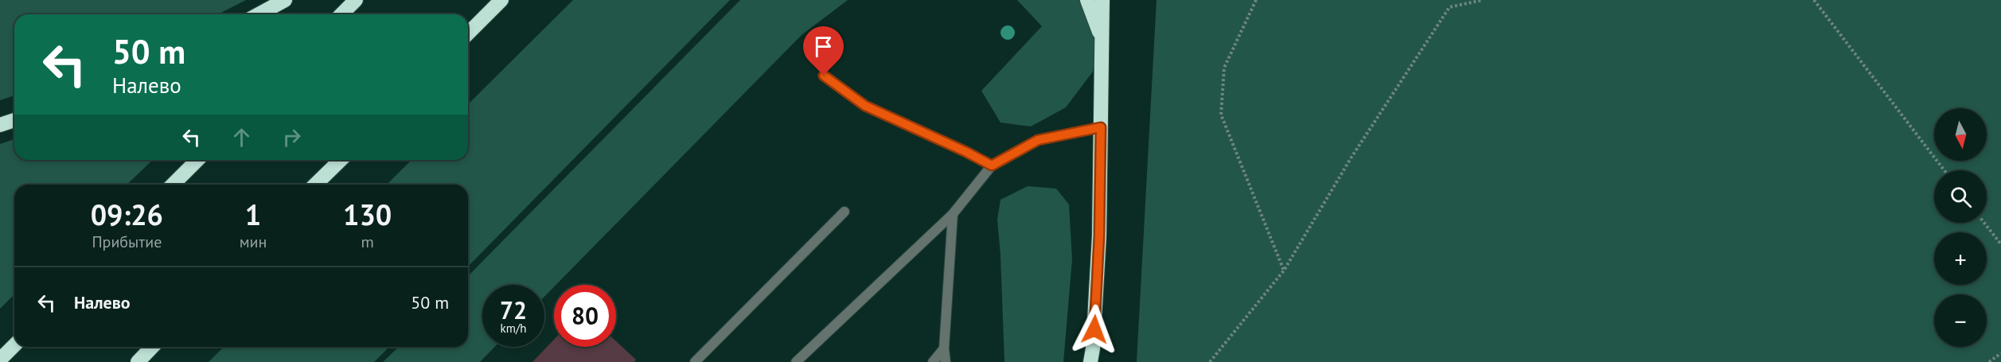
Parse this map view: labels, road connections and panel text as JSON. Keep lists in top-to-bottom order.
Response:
{
  "north": "bottom",
  "page": {
    "turn": ["50 m", "Налево"],
    "map_buttons": ["+", "−"],
    "eta": [
      "09:26",
      "Прибытие",
      "1",
      "мин",
      "130",
      "m"
    ],
    "list": [
      {
        "name": "Налево",
        "value": "50 m"
      }
    ],
    "speed": "72 km/h",
    "limit": "80"
  }
}
